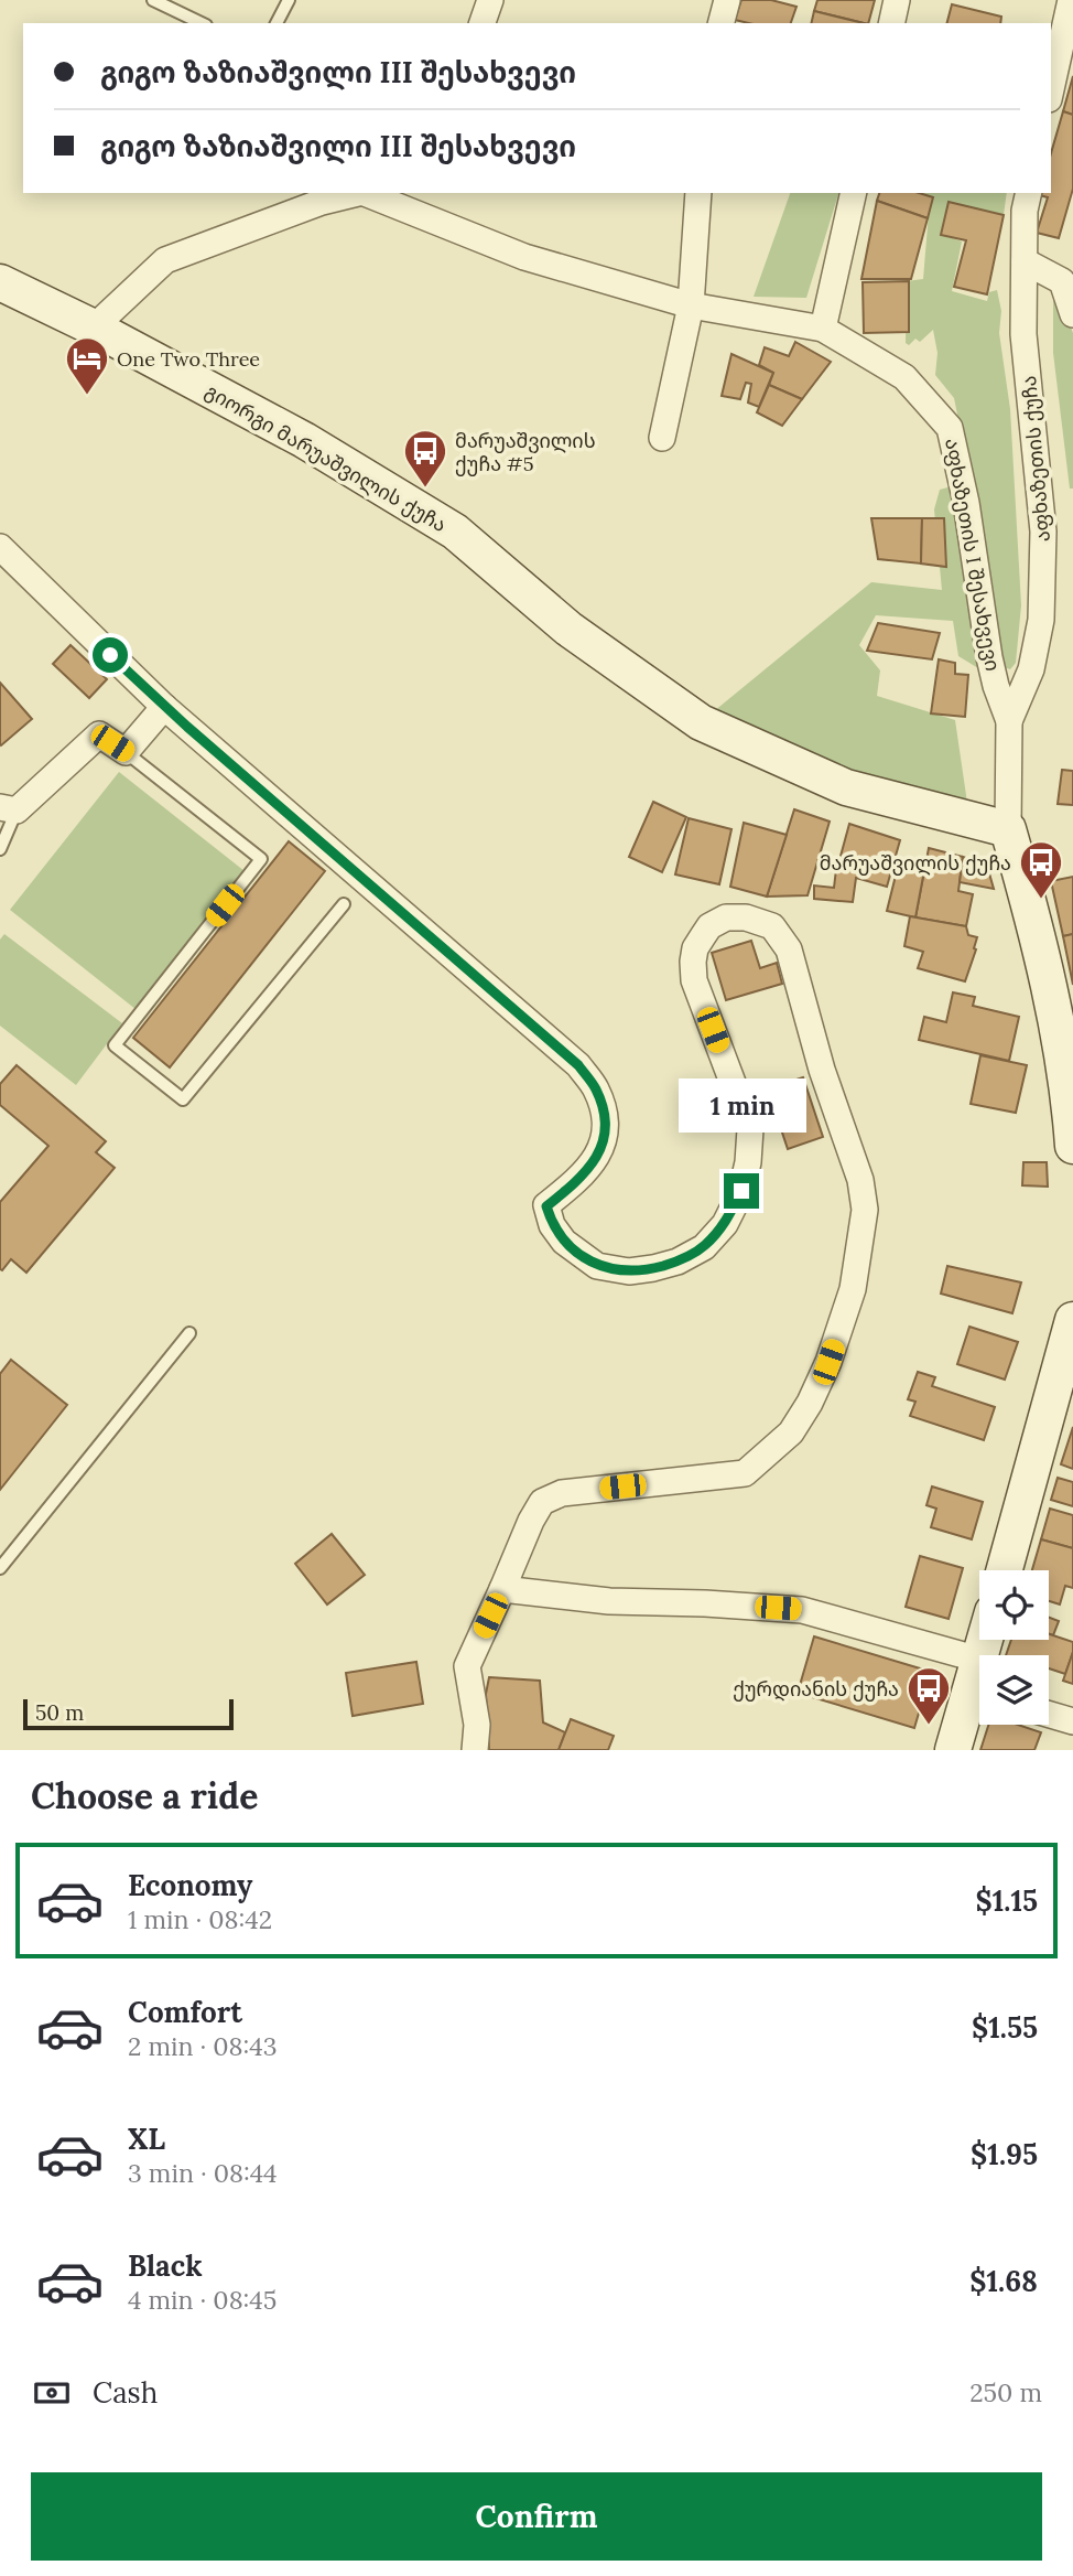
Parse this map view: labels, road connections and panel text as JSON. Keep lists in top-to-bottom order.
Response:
{
  "streets": {
    "street": ["გიორგი მარუაშვილის ქუჩა", "აფხაზეთის ქუჩა", "აფხაზეთის I შესახვევი"]
  },
  "crossings": [
    ["აფხაზეთის ქუჩა", "აფხაზეთის I შესახვევი"]
  ],
  "places": {
    "hotel": ["One Two Three"],
    "bus stop": ["მარუაშვილის ქუჩა #5", "მარუაშვილის ქუჩა", "ქურდიანის ქუჩა"]
  },
  "scale_bar": "50 m",
  "page": {
    "banner": ["გიგო ზაზიაშვილი III შესახვევი", "გიგო ზაზიაშვილი III შესახვევი"],
    "bubble": "1 min",
    "scale": "50 m",
    "heading": "Choose a ride",
    "list": [
      {
        "name": "Economy",
        "note": "1 min · 08:42",
        "value": "$1.15"
      },
      {
        "name": "Comfort",
        "note": "2 min · 08:43",
        "value": "$1.55"
      },
      {
        "name": "XL",
        "note": "3 min · 08:44",
        "value": "$1.95"
      },
      {
        "name": "Black",
        "note": "4 min · 08:45",
        "value": "$1.68"
      }
    ],
    "pay": ["Cash", "250 m"],
    "buttons": "Confirm"
  }
}
